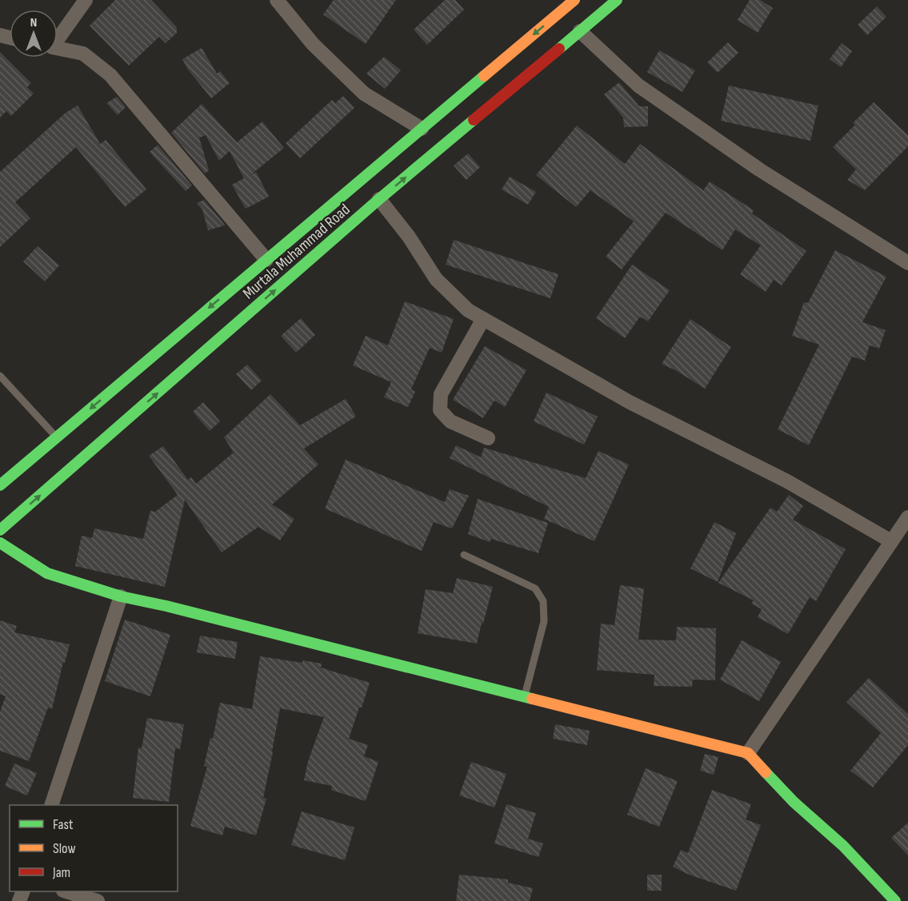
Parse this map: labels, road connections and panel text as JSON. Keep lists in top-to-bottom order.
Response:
{
  "streets": {
    "main road": ["Murtala Muhammad Road"]
  },
  "legend": ["Fast", "Slow", "Jam"],
  "north": "top"
}
